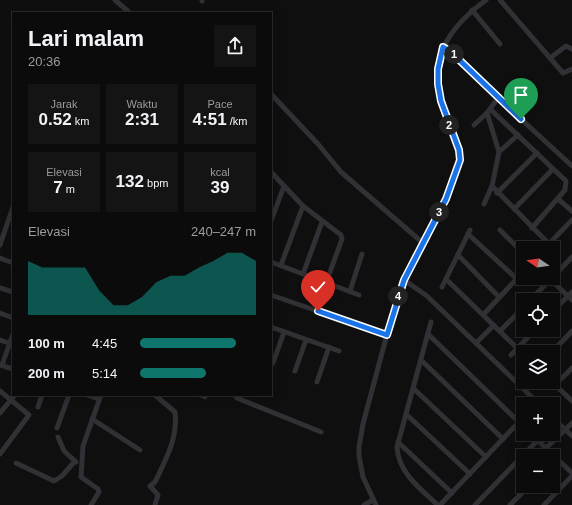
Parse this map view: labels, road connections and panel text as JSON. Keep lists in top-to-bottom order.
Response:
{
  "north": "left",
  "page": {
    "heading": ["Lari malam", "20:36"],
    "pins": [
      "1",
      "2",
      "3",
      "4"
    ],
    "stats": [
      ["Jarak", "0.52 km"],
      ["Waktu", "2:31"],
      ["Pace", "4:51 /km"],
      ["Elevasi", "7 m"],
      ["132 bpm"],
      ["kcal", "39"]
    ],
    "chart": ["Elevasi", "240–247 m"],
    "map_buttons": ["+", "−"],
    "list": [
      {
        "name": "100 m",
        "note": "4:45"
      },
      {
        "name": "200 m",
        "note": "5:14"
      }
    ]
  }
}
